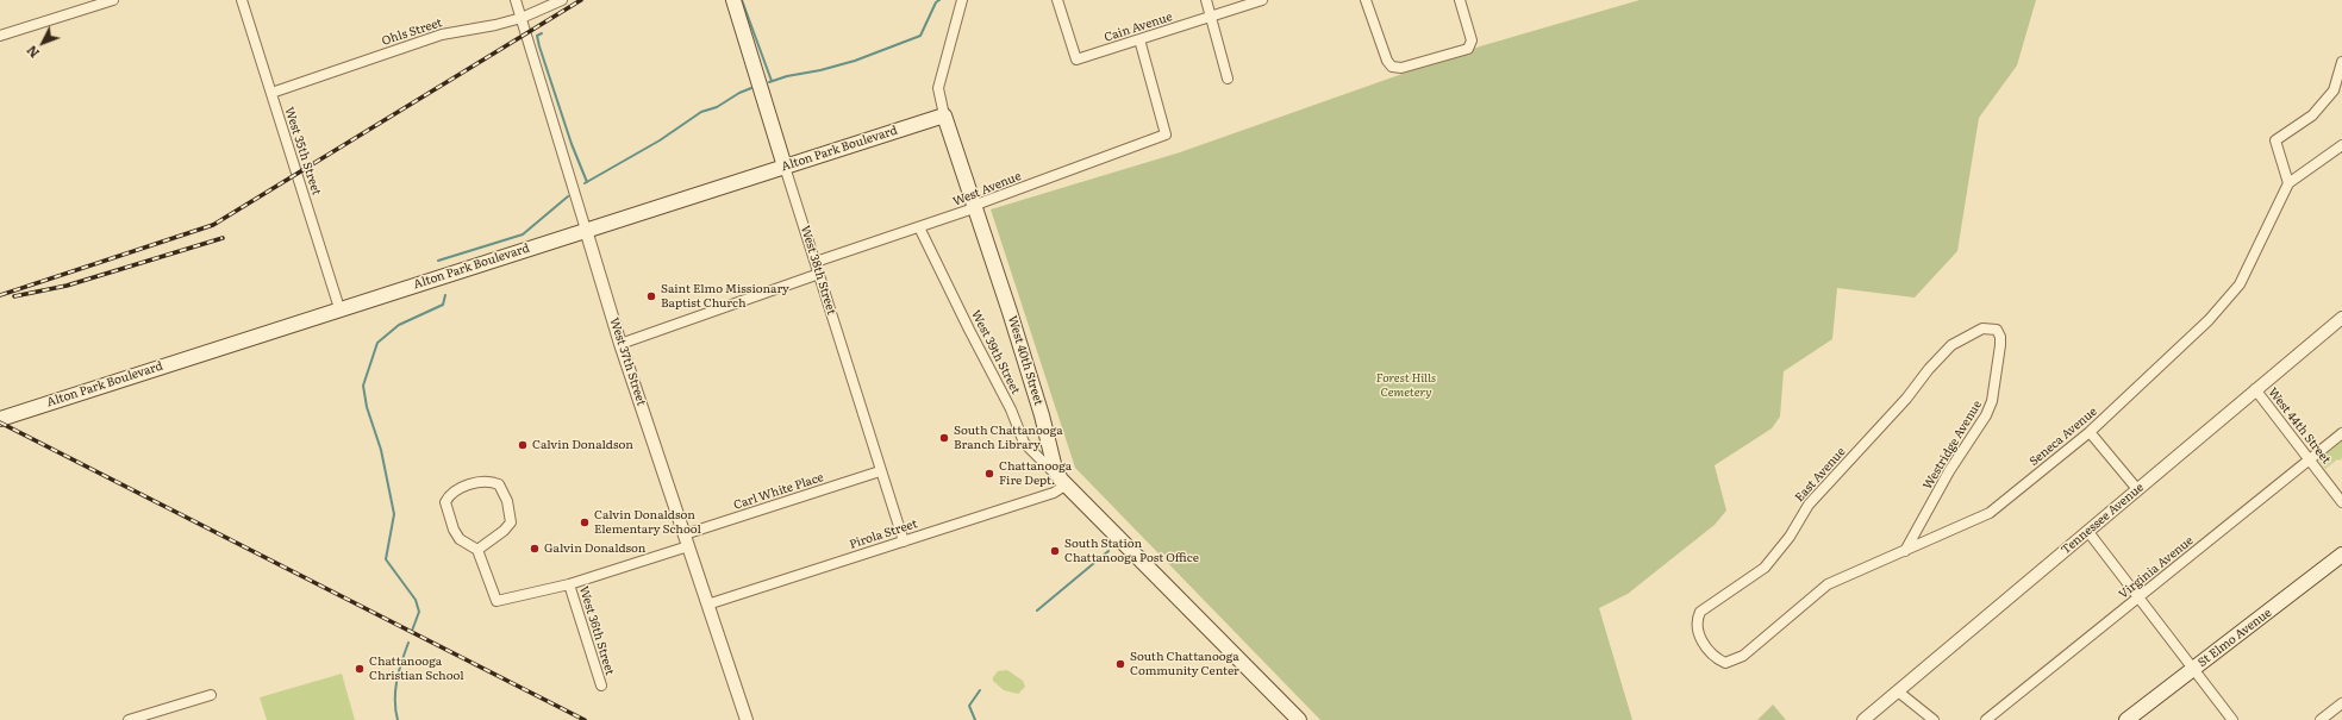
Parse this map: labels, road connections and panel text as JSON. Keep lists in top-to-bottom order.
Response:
{
  "streets": {
    "main road": [
      "Alton Park Boulevard",
      "West 38th Street",
      "West 40th Street",
      "St Elmo Avenue"
    ],
    "street": [
      "Cain Avenue",
      "Ohls Street",
      "West 35th Street",
      "West Avenue",
      "West 39th Street",
      "West 37th Street",
      "West 44th Street",
      "Seneca Avenue",
      "Westridge Avenue",
      "East Avenue",
      "Carl White Place",
      "Tennessee Avenue",
      "Pirola Street",
      "Virginia Avenue",
      "West 36th Street"
    ]
  },
  "crossings": [
    ["Cain Avenue", "West Avenue"],
    ["Ohls Street", "West 35th Street"],
    ["Ohls Street", "West 37th Street"],
    ["Alton Park Boulevard", "West 35th Street"],
    ["Alton Park Boulevard", "West 38th Street"],
    ["Alton Park Boulevard", "West 40th Street"],
    ["Alton Park Boulevard", "West 37th Street"],
    ["West Avenue", "West 38th Street"],
    ["West Avenue", "West 39th Street"],
    ["West Avenue", "West 40th Street"],
    ["West 38th Street", "Carl White Place"],
    ["West 38th Street", "Pirola Street"],
    ["West 39th Street", "West 40th Street"],
    ["West 39th Street", "Pirola Street"],
    ["West 40th Street", "Pirola Street"],
    ["West 37th Street", "Carl White Place"],
    ["West 37th Street", "Pirola Street"],
    ["West 44th Street", "Tennessee Avenue"],
    ["West 44th Street", "Virginia Avenue"],
    ["Seneca Avenue", "Westridge Avenue"],
    ["Seneca Avenue", "East Avenue"],
    ["Westridge Avenue", "East Avenue"]
  ],
  "parks": ["Forest Hills Cemetery"],
  "places": [
    "Saint Elmo Missionary Baptist Church",
    "South Chattanooga Branch Library",
    "Calvin Donaldson",
    "Chattanooga Fire Dept.",
    "Calvin Donaldson Elementary School",
    "Galvin Donaldson",
    "South Station Chattanooga Post Office",
    "South Chattanooga Community Center",
    "Chattanooga Christian School"
  ],
  "north": "bottom left"
}
